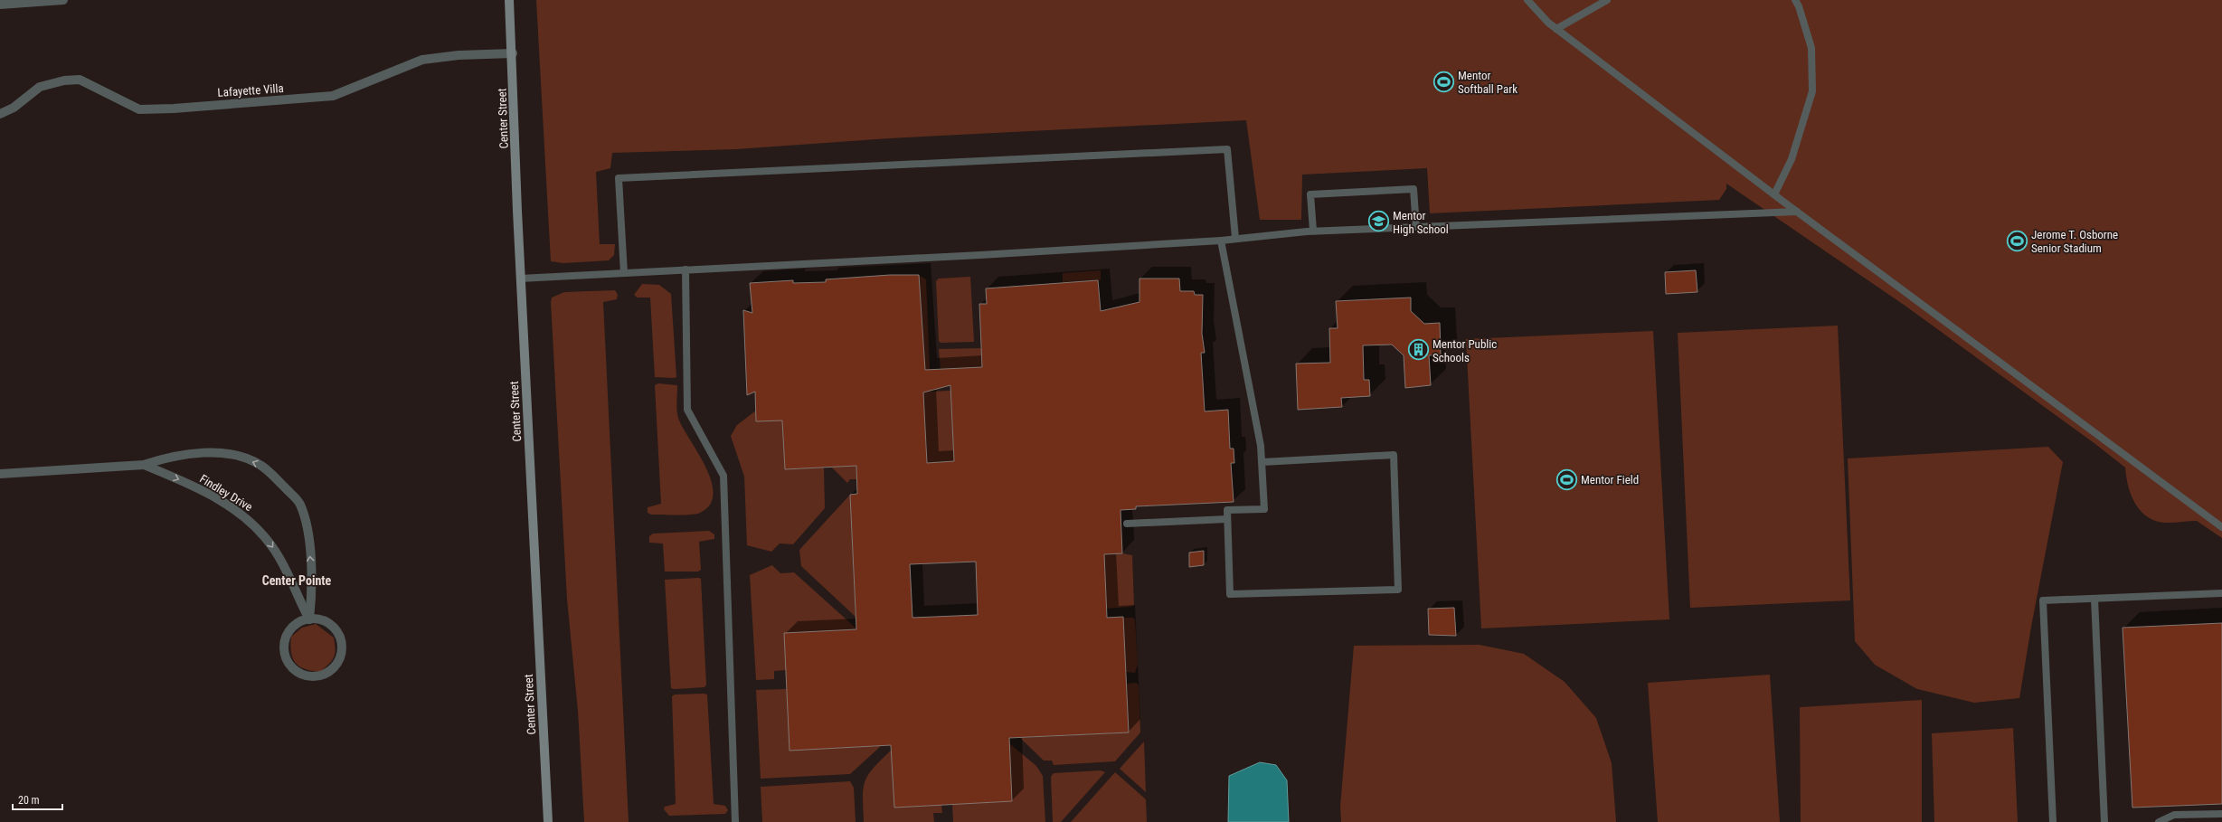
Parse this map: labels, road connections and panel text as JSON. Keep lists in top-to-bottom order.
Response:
{
  "streets": {
    "main road": ["Center Street"],
    "street": ["Lafayette Villa", "Findley Drive"]
  },
  "crossings": [
    ["Lafayette Villa", "Center Street"]
  ],
  "districts": ["Center Pointe"],
  "places": {
    "sports": ["Mentor Softball Park", "Jerome T. Osborne Senior Stadium", "Mentor Field"],
    "school or university": ["Mentor High School"],
    "building": ["Mentor Public Schools"]
  },
  "scale_bar": "20 m"
}
